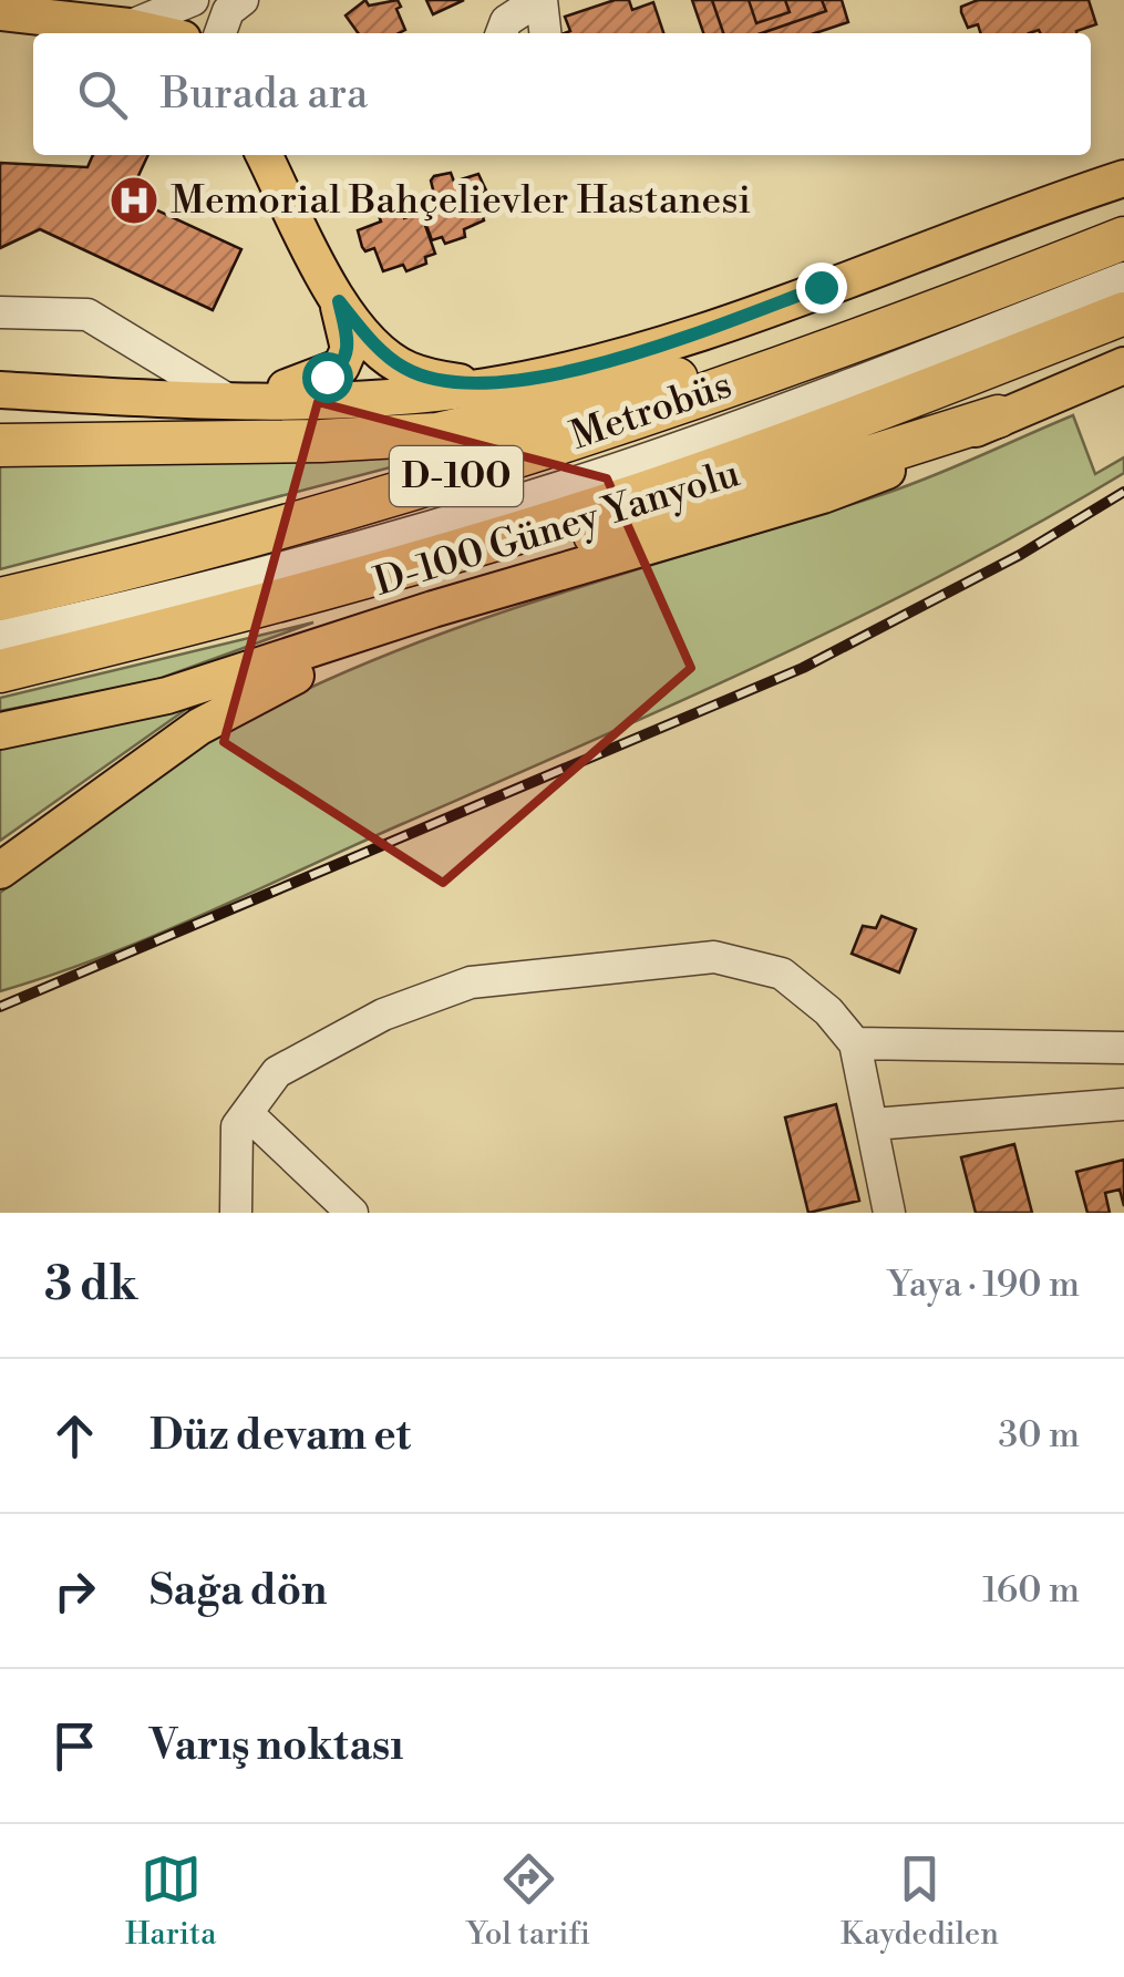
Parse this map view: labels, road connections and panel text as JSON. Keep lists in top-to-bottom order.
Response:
{
  "streets": {
    "highway": ["D-100"],
    "main road": ["D-100 Güney Yanyolu"],
    "lane": ["Metrobüs"]
  },
  "places": {
    "hospital": ["Memorial Bahçelievler Hastanesi"]
  },
  "page": {
    "search": "Burada ara",
    "heading": ["3 dk", "Yaya · 190 m"],
    "list": [
      ["Düz devam et", "30 m"],
      ["Sağa dön", "160 m"],
      "Varış noktası"
    ],
    "nav": ["Harita", "Yol tarifi", "Kaydedilen"]
  }
}
